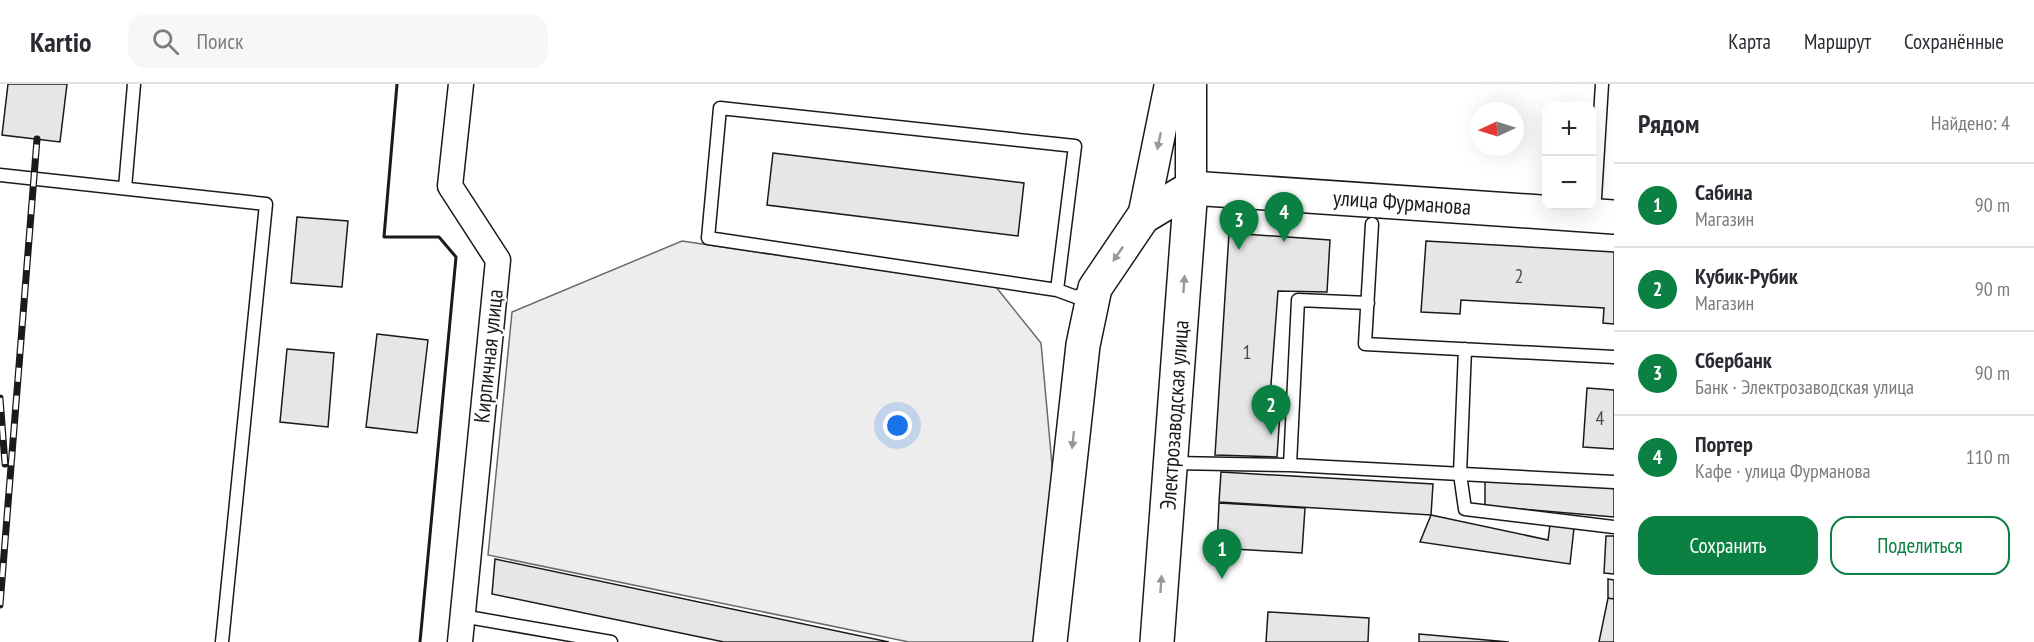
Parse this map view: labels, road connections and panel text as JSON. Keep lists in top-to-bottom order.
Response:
{
  "streets": {
    "main road": ["улица Фурманова", "Электрозаводская улица"],
    "street": ["Кирпичная улица"]
  },
  "crossings": [
    ["улица Фурманова", "Электрозаводская улица"]
  ],
  "one_way": ["Электрозаводская улица"],
  "house_numbers": ["2", "1", "4"],
  "north": "left",
  "page": {
    "header": "Kartio",
    "search": "Поиск",
    "nav": ["Карта", "Маршрут", "Сохранённые"],
    "heading": ["Рядом", "Найдено: 4"],
    "map_buttons": ["+", "−"],
    "list": [
      {
        "mark": "1",
        "name": "Сабина",
        "note": "Магазин",
        "value": "90 m"
      },
      {
        "mark": "2",
        "name": "Кубик-Рубик",
        "note": "Магазин",
        "value": "90 m"
      },
      {
        "mark": "3",
        "name": "Сбербанк",
        "note": "Банк · Электрозаводская улица",
        "value": "90 m"
      },
      {
        "mark": "4",
        "name": "Портер",
        "note": "Кафе · улица Фурманова",
        "value": "110 m"
      }
    ],
    "pins": [
      "4",
      "3",
      "2",
      "1"
    ],
    "buttons": ["Сохранить", "Поделиться"]
  }
}
